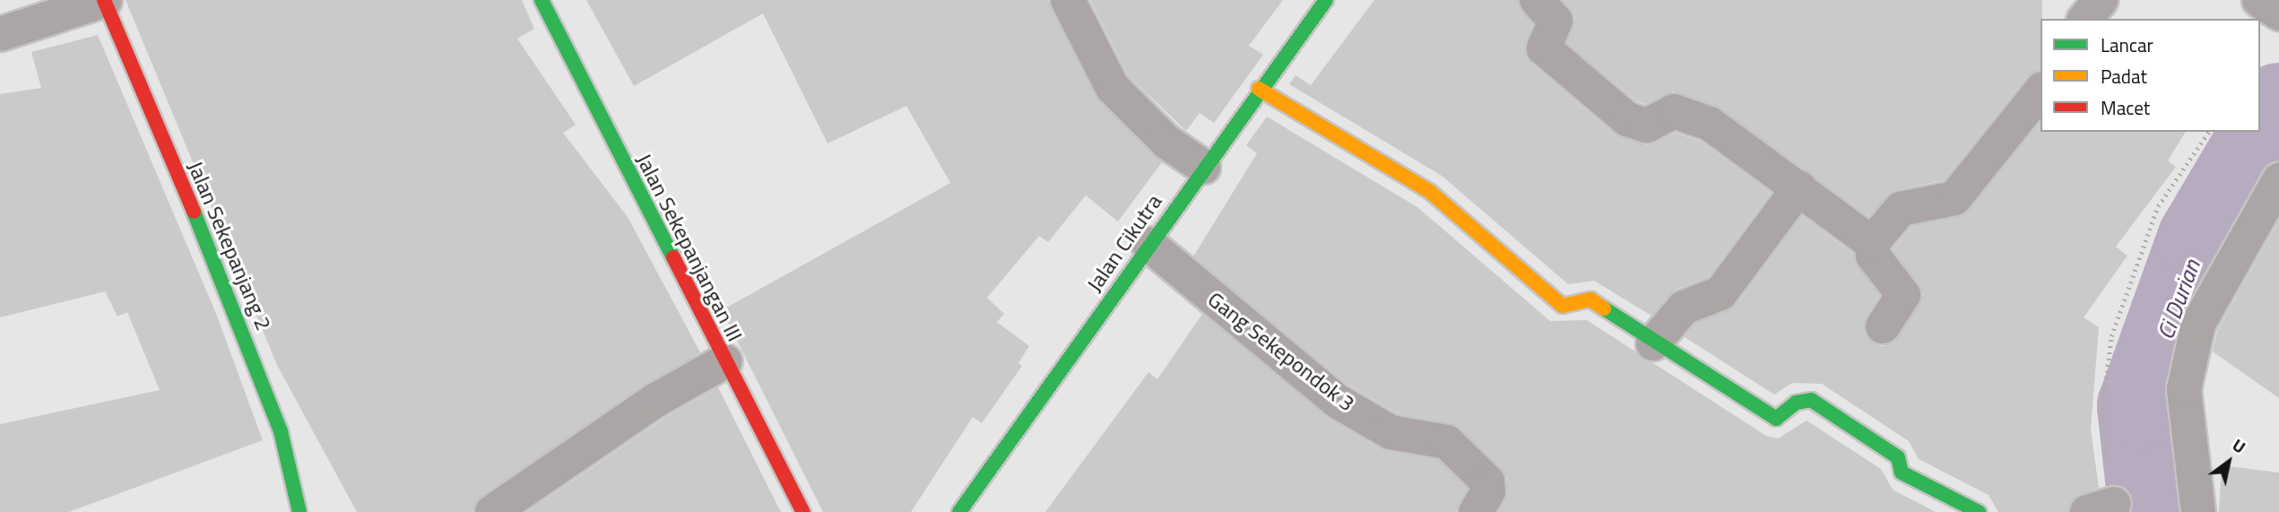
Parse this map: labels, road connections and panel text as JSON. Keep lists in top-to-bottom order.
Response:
{
  "streets": {
    "street": [
      "Jalan Cikutra",
      "Jalan Sekepanjang 2",
      "Jalan Sekepanjangan III",
      "Gang Sekepondok 3"
    ]
  },
  "crossings": [
    ["Jalan Cikutra", "Gang Sekepondok 3"]
  ],
  "water": ["Ci Durian"],
  "legend": ["Lancar", "Padat", "Macet"],
  "north": "top right"
}
